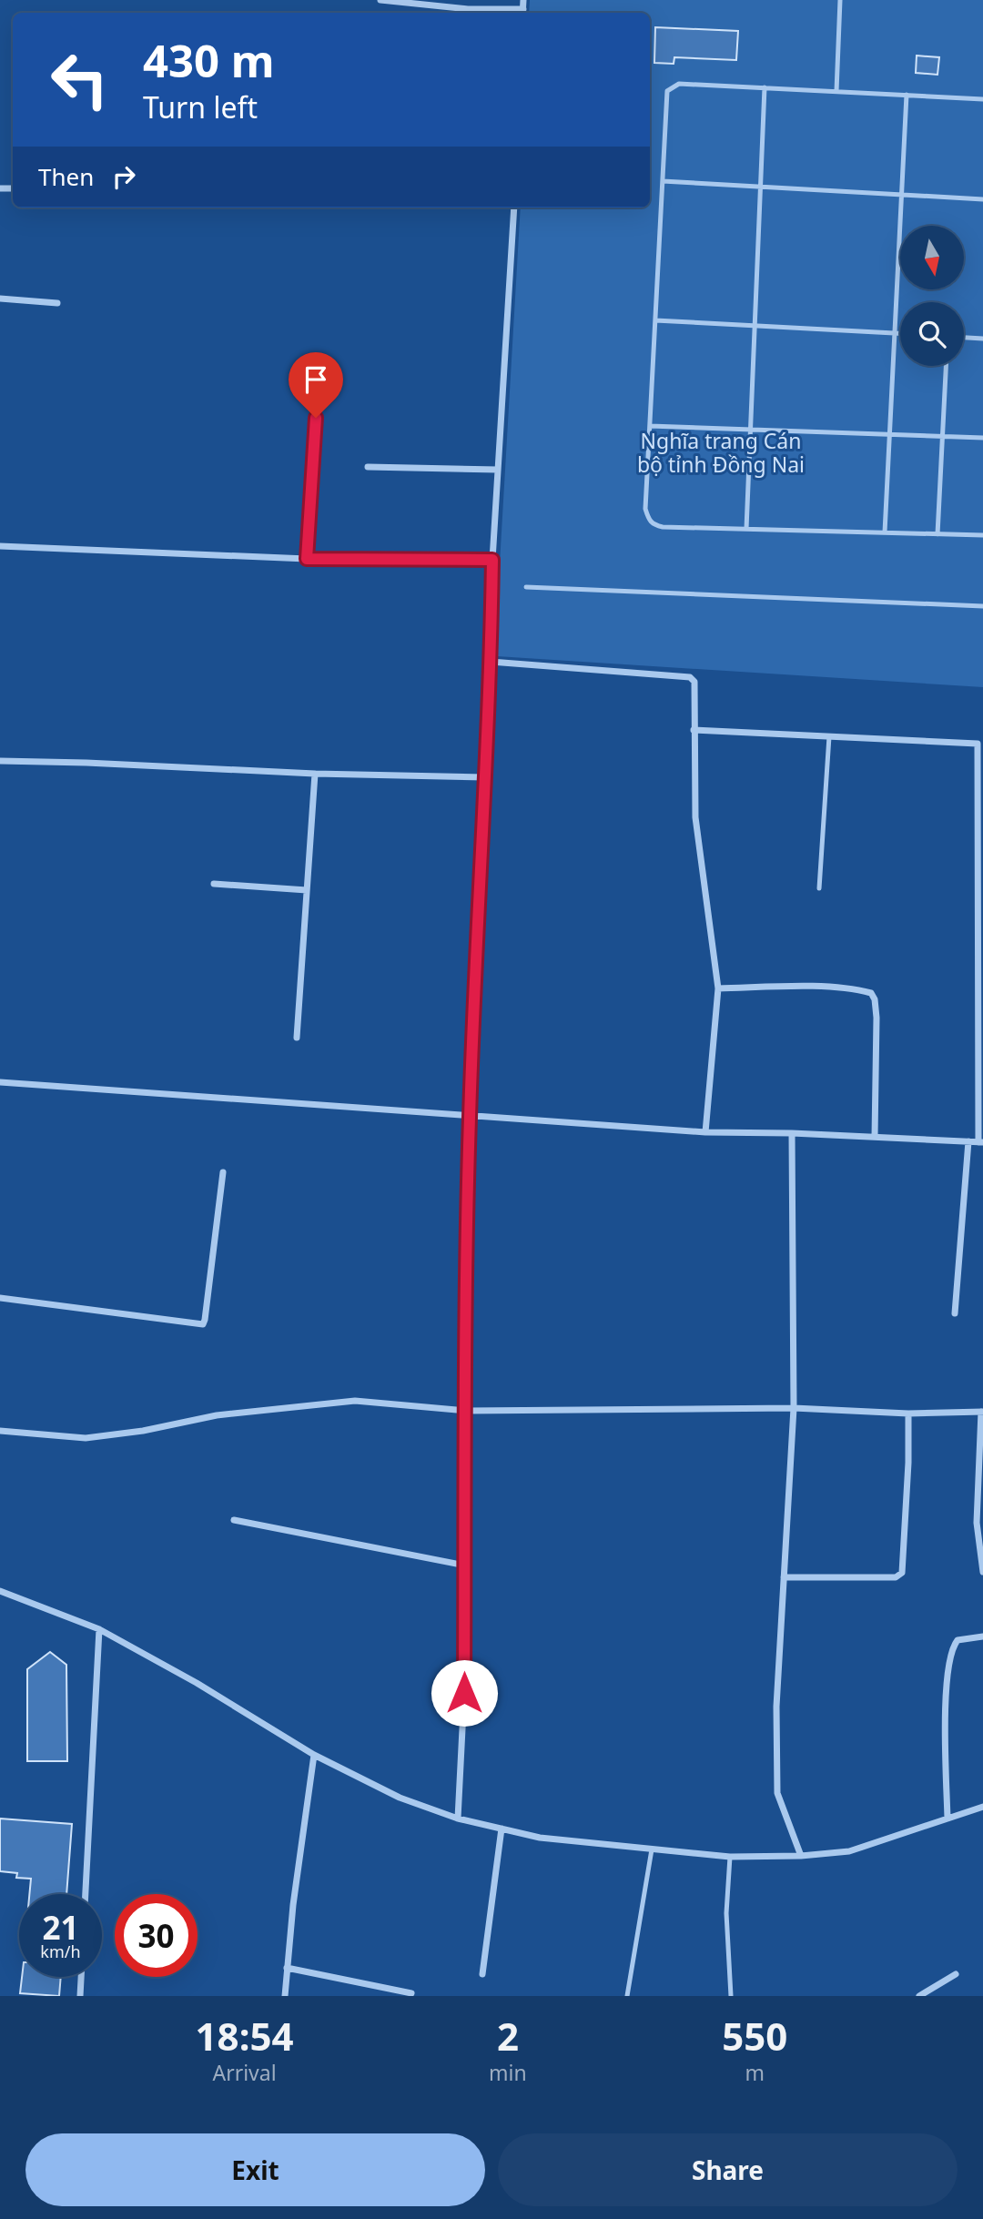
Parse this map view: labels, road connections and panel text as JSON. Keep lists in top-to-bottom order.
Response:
{
  "parks": ["Nghĩa trang Cán bộ tỉnh Đồng Nai"],
  "north": "bottom",
  "page": {
    "turn": ["430 m", "Turn left"],
    "then": "Then",
    "speed": "21 km/h",
    "limit": "30",
    "eta": [
      "18:54",
      "Arrival",
      "2",
      "min",
      "550",
      "m"
    ],
    "buttons": ["Exit", "Share"]
  }
}
